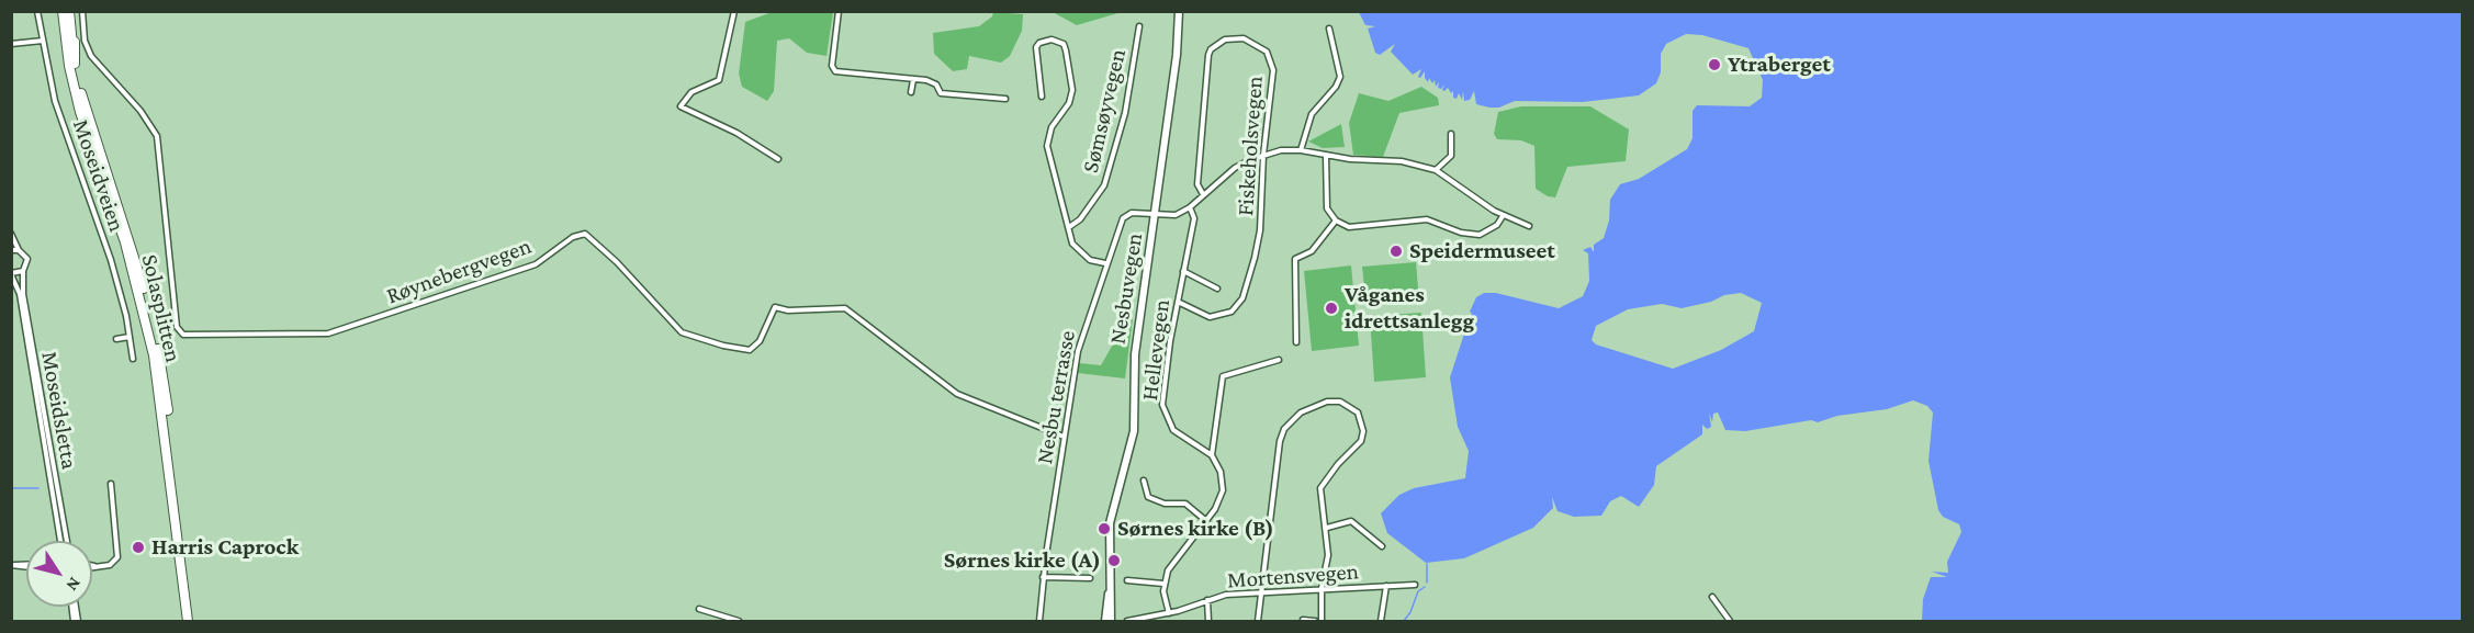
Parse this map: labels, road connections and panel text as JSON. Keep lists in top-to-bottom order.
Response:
{
  "streets": {
    "highway": ["Solasplitten"],
    "main road": ["Nesbuvegen"],
    "street": [
      "Sømsøyvegen",
      "Fiskeholsvegen",
      "Moseidveien",
      "Røynebergvegen",
      "Hellevegen",
      "Nesbu terrasse",
      "Moseidsletta",
      "Mortensvegen"
    ]
  },
  "crossings": [
    ["Fiskeholsvegen", "Hellevegen"],
    ["Røynebergvegen", "Nesbu terrasse"],
    ["Nesbuvegen", "Nesbu terrasse"]
  ],
  "places": [
    "Ytraberget",
    "Speidermuseet",
    "Våganes idrettsanlegg",
    "Sørnes kirke (B)",
    "Harris Caprock",
    "Sørnes kirke (A)"
  ],
  "north": "bottom right"
}
